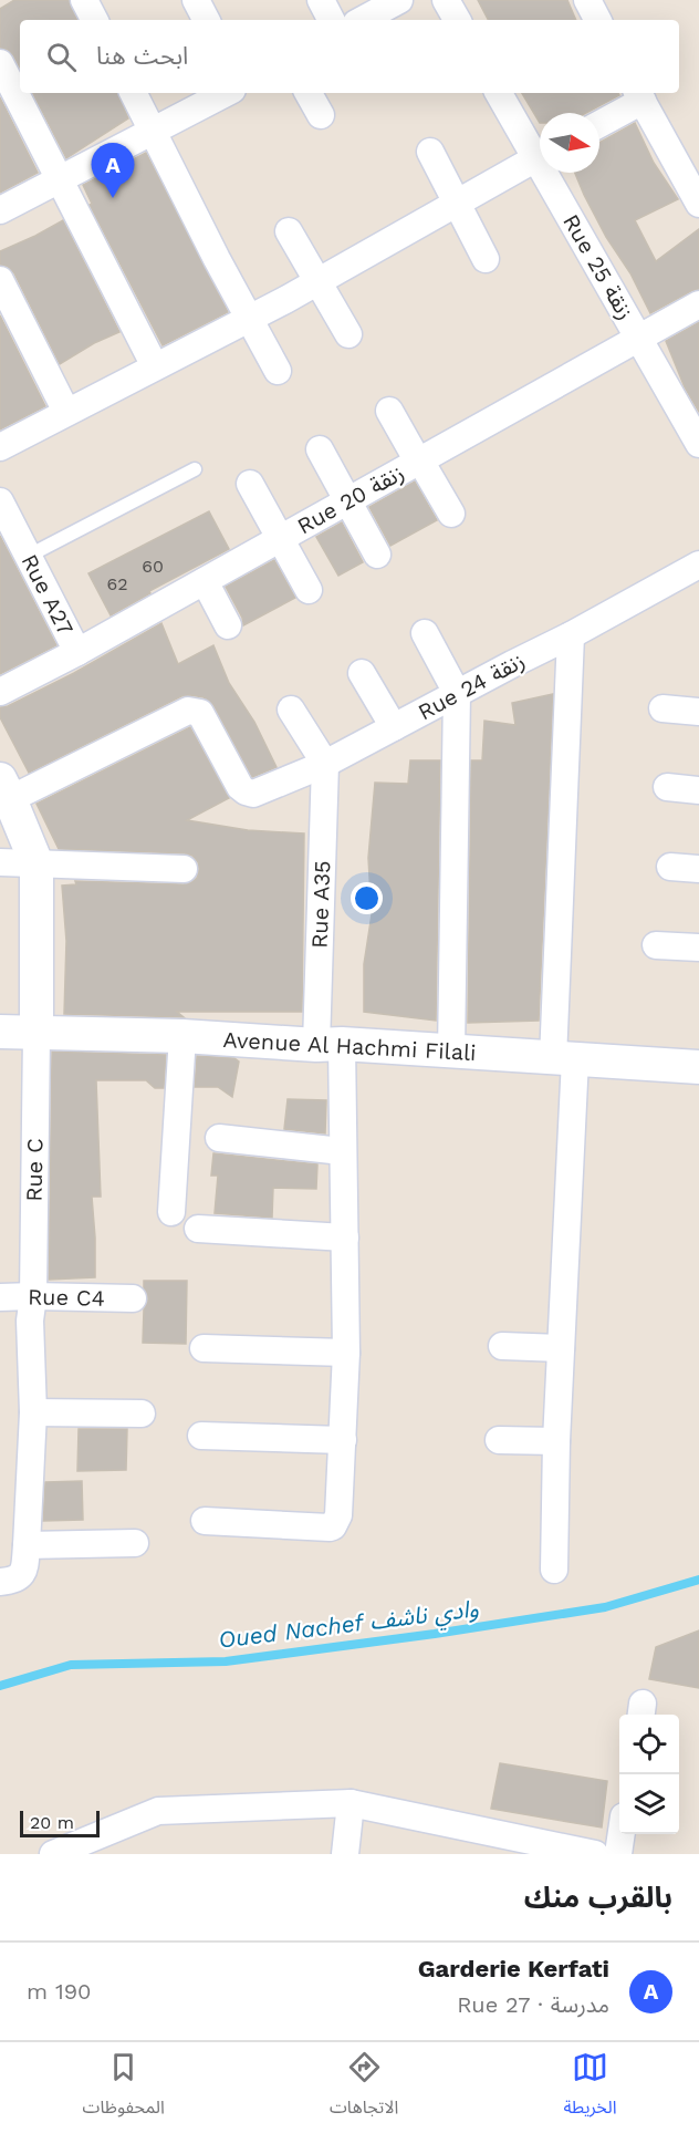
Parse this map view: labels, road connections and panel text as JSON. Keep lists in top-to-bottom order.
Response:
{
  "streets": {
    "street": [
      "Rue 25 زنقة",
      "Rue 20 زنقة",
      "Rue A27",
      "Rue 24 زنقة",
      "Rue A35",
      "Avenue Al Hachmi Filali",
      "Rue C",
      "Rue C4"
    ]
  },
  "crossings": [
    ["Rue 25 زنقة", "Rue 20 زنقة"],
    ["Rue 20 زنقة", "Rue A27"],
    ["Rue 24 زنقة", "Rue A35"],
    ["Rue 24 زنقة", "Rue C"],
    ["Rue A35", "Avenue Al Hachmi Filali"],
    ["Avenue Al Hachmi Filali", "Rue C"],
    ["Rue C", "Rue C4"]
  ],
  "water": ["Oued Nachef وادي ناشف"],
  "house_numbers": ["60", "62"],
  "scale_bar": "20 m",
  "north": "right",
  "page": {
    "search": "ابحث هنا",
    "pins": "A",
    "scale": "20 m",
    "heading": "بالقرب منك",
    "list": [
      {
        "mark": "A",
        "name": "Garderie Kerfati",
        "note": "مدرسة · Rue 27",
        "value": "190 m"
      }
    ],
    "nav": ["الخريطة", "الاتجاهات", "المحفوظات"]
  }
}
